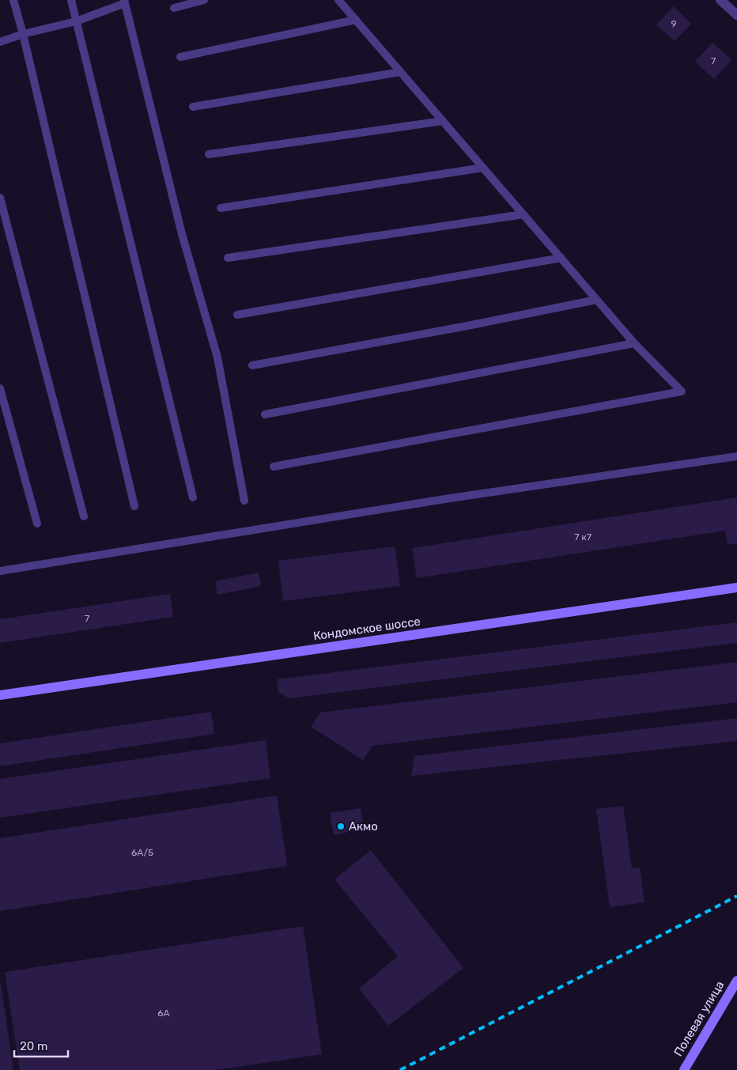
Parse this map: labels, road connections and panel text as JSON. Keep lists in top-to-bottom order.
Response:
{
  "streets": {
    "street": ["Кондомское шоссе", "Полевая улица"]
  },
  "places": ["Акмо"],
  "house_numbers": [
    "9",
    "7",
    "7 к7",
    "7",
    "6А/5",
    "6А"
  ],
  "scale_bar": "20 m"
}
